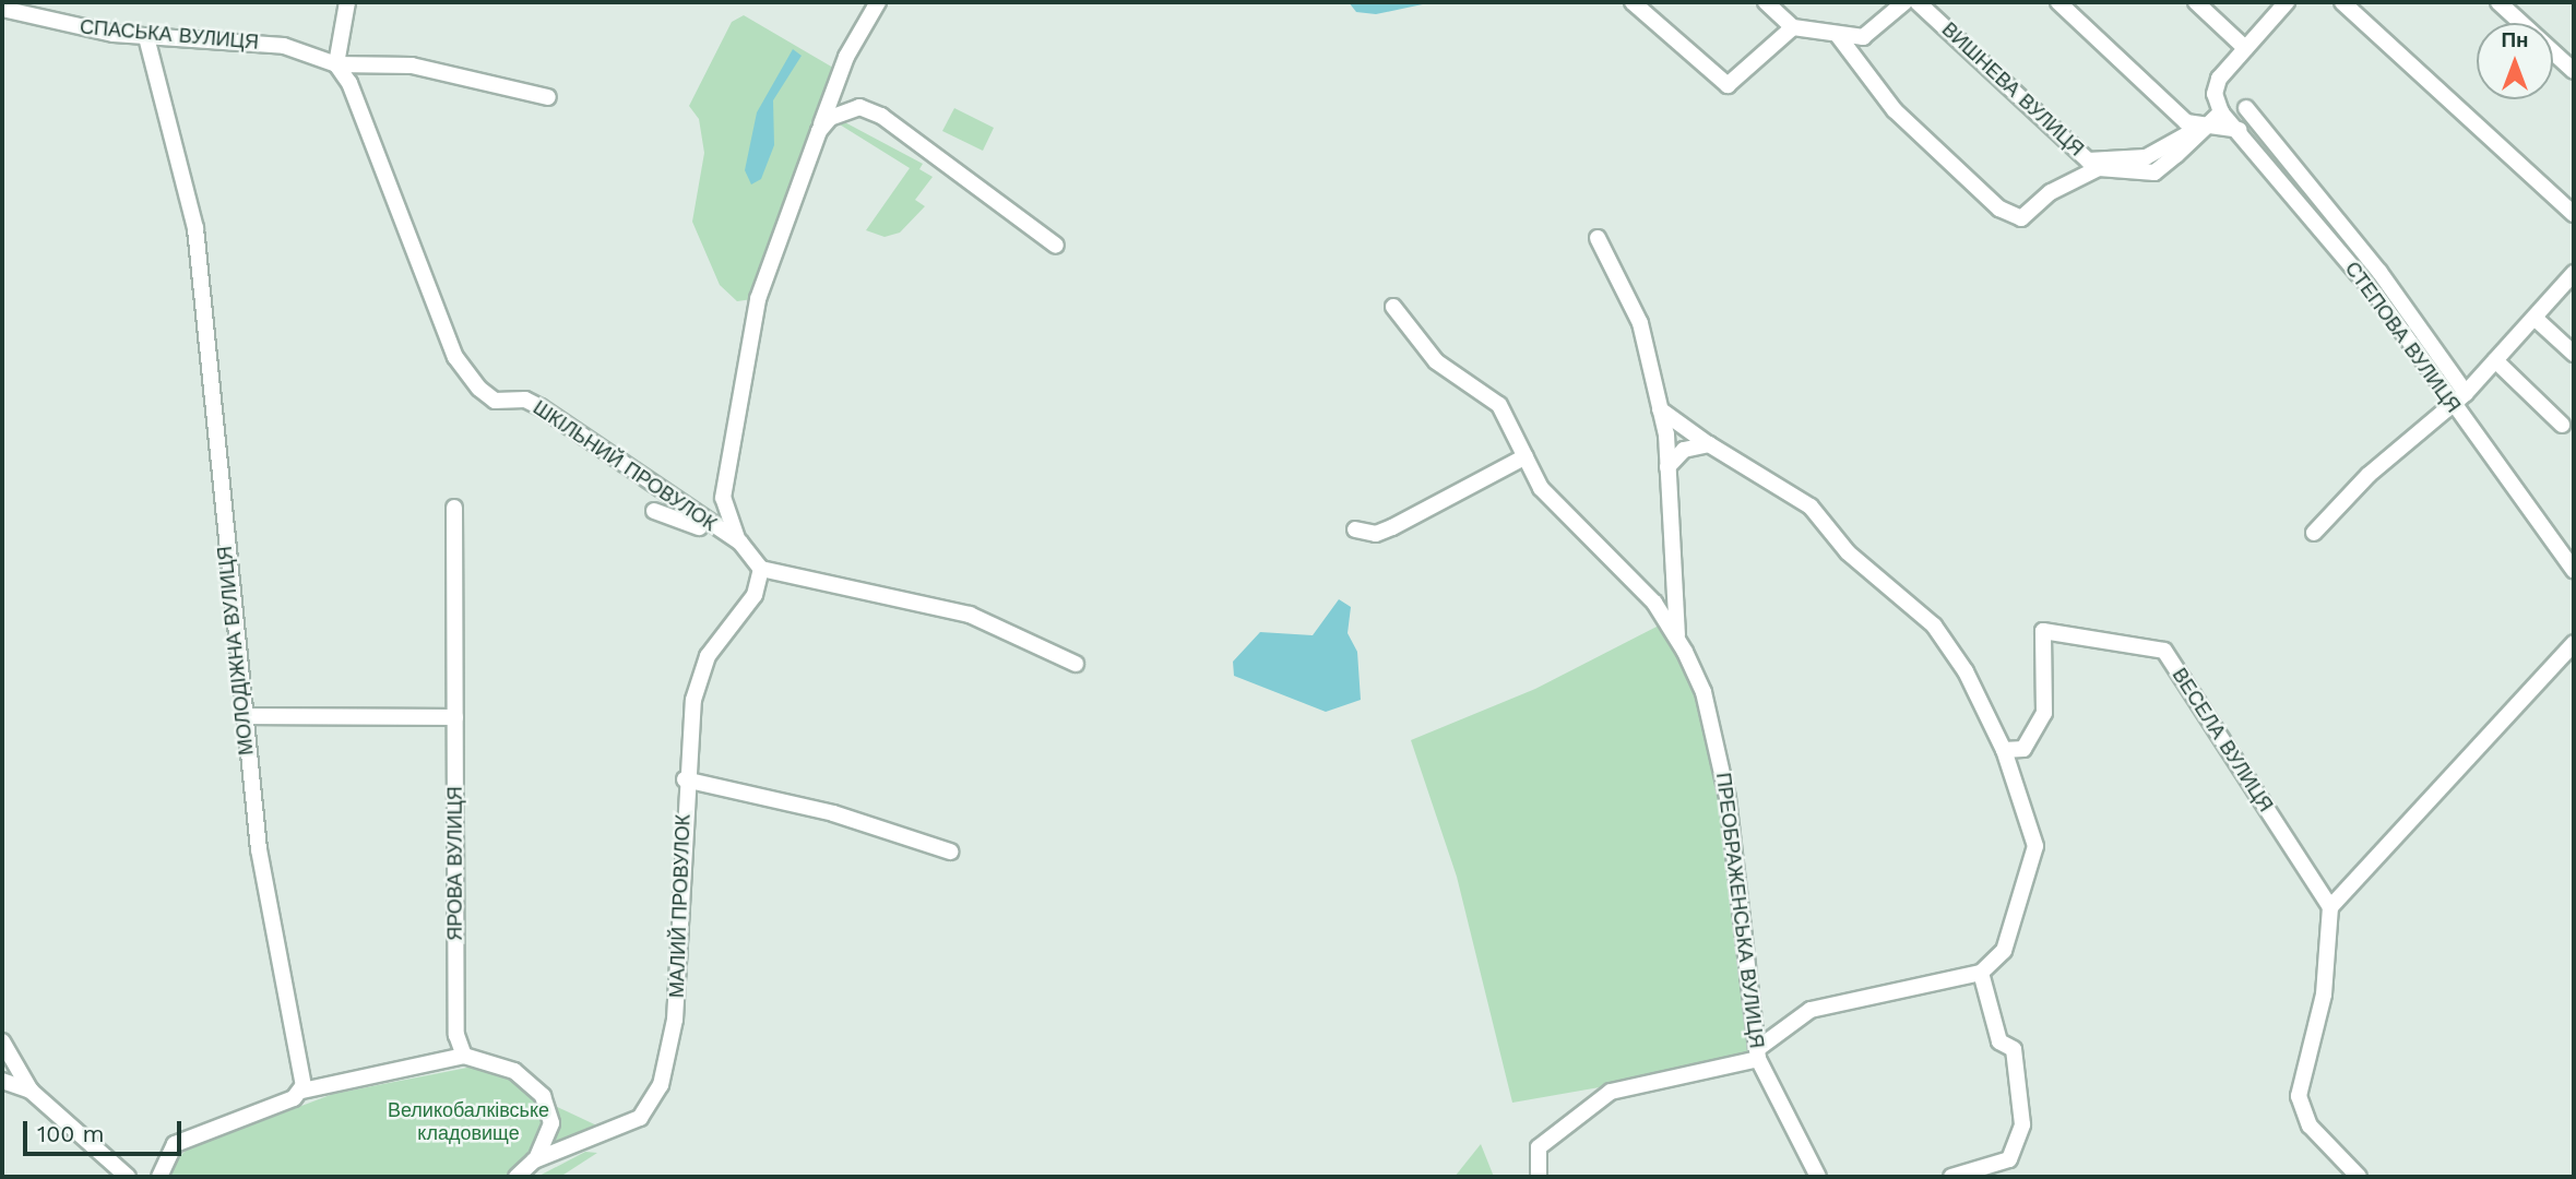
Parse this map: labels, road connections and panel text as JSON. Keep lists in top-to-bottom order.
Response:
{
  "streets": {
    "street": [
      "СПАСЬКА ВУЛИЦЯ",
      "ВИШНЕВА ВУЛИЦЯ",
      "СТЕПОВА ВУЛИЦЯ",
      "ШКІЛЬНИЙ ПРОВУЛОК",
      "МОЛОДІЖНА ВУЛИЦЯ",
      "ВЕСЕЛА ВУЛИЦЯ",
      "ЯРОВА ВУЛИЦЯ",
      "МАЛИЙ ПРОВУЛОК",
      "ПРЕОБРАЖЕНСЬКА ВУЛИЦЯ"
    ]
  },
  "crossings": [
    ["СПАСЬКА ВУЛИЦЯ", "ШКІЛЬНИЙ ПРОВУЛОК"],
    ["СПАСЬКА ВУЛИЦЯ", "МОЛОДІЖНА ВУЛИЦЯ"],
    ["ШКІЛЬНИЙ ПРОВУЛОК", "МАЛИЙ ПРОВУЛОК"]
  ],
  "parks": ["Великобалківське кладовище"],
  "scale_bar": "100 m",
  "north": "top"
}
